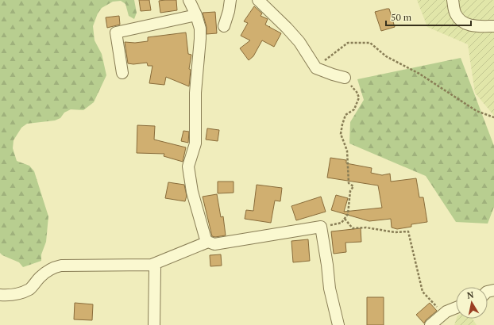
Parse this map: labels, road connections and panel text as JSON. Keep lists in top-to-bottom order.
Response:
{
  "scale_bar": "50 m",
  "north": "top"
}
